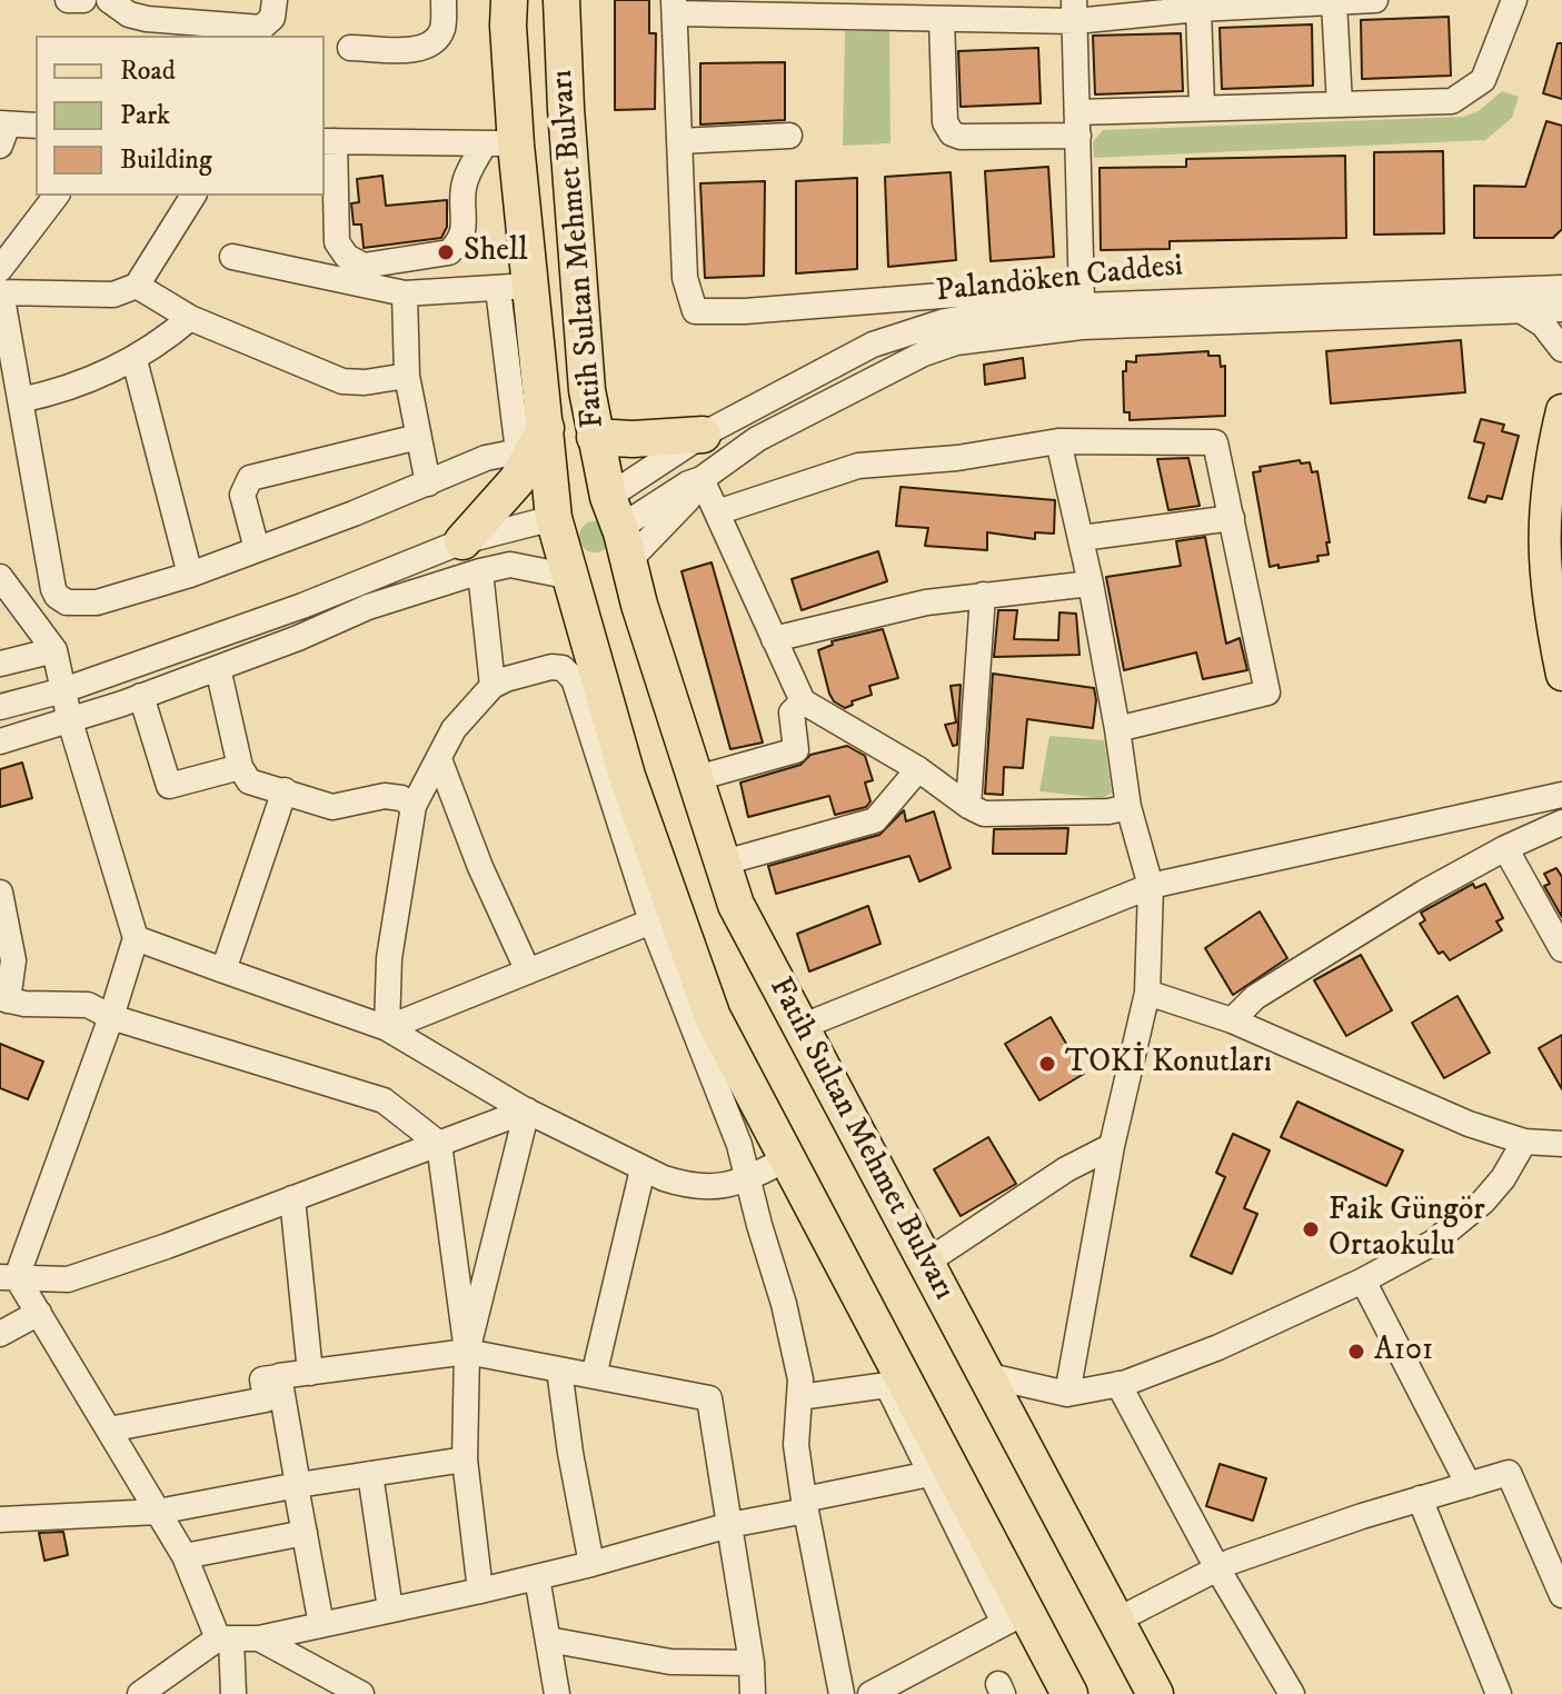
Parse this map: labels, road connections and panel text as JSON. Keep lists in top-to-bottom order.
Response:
{
  "streets": {
    "highway": ["Fatih Sultan Mehmet Bulvarı"],
    "street": ["Palandöken Caddesi"]
  },
  "crossings": [
    ["Fatih Sultan Mehmet Bulvarı", "Palandöken Caddesi"]
  ],
  "places": [
    "Shell",
    "TOKİ Konutları",
    "Faik Güngör Ortaokulu",
    "A101"
  ],
  "legend": ["Road", "Park", "Building"]
}
